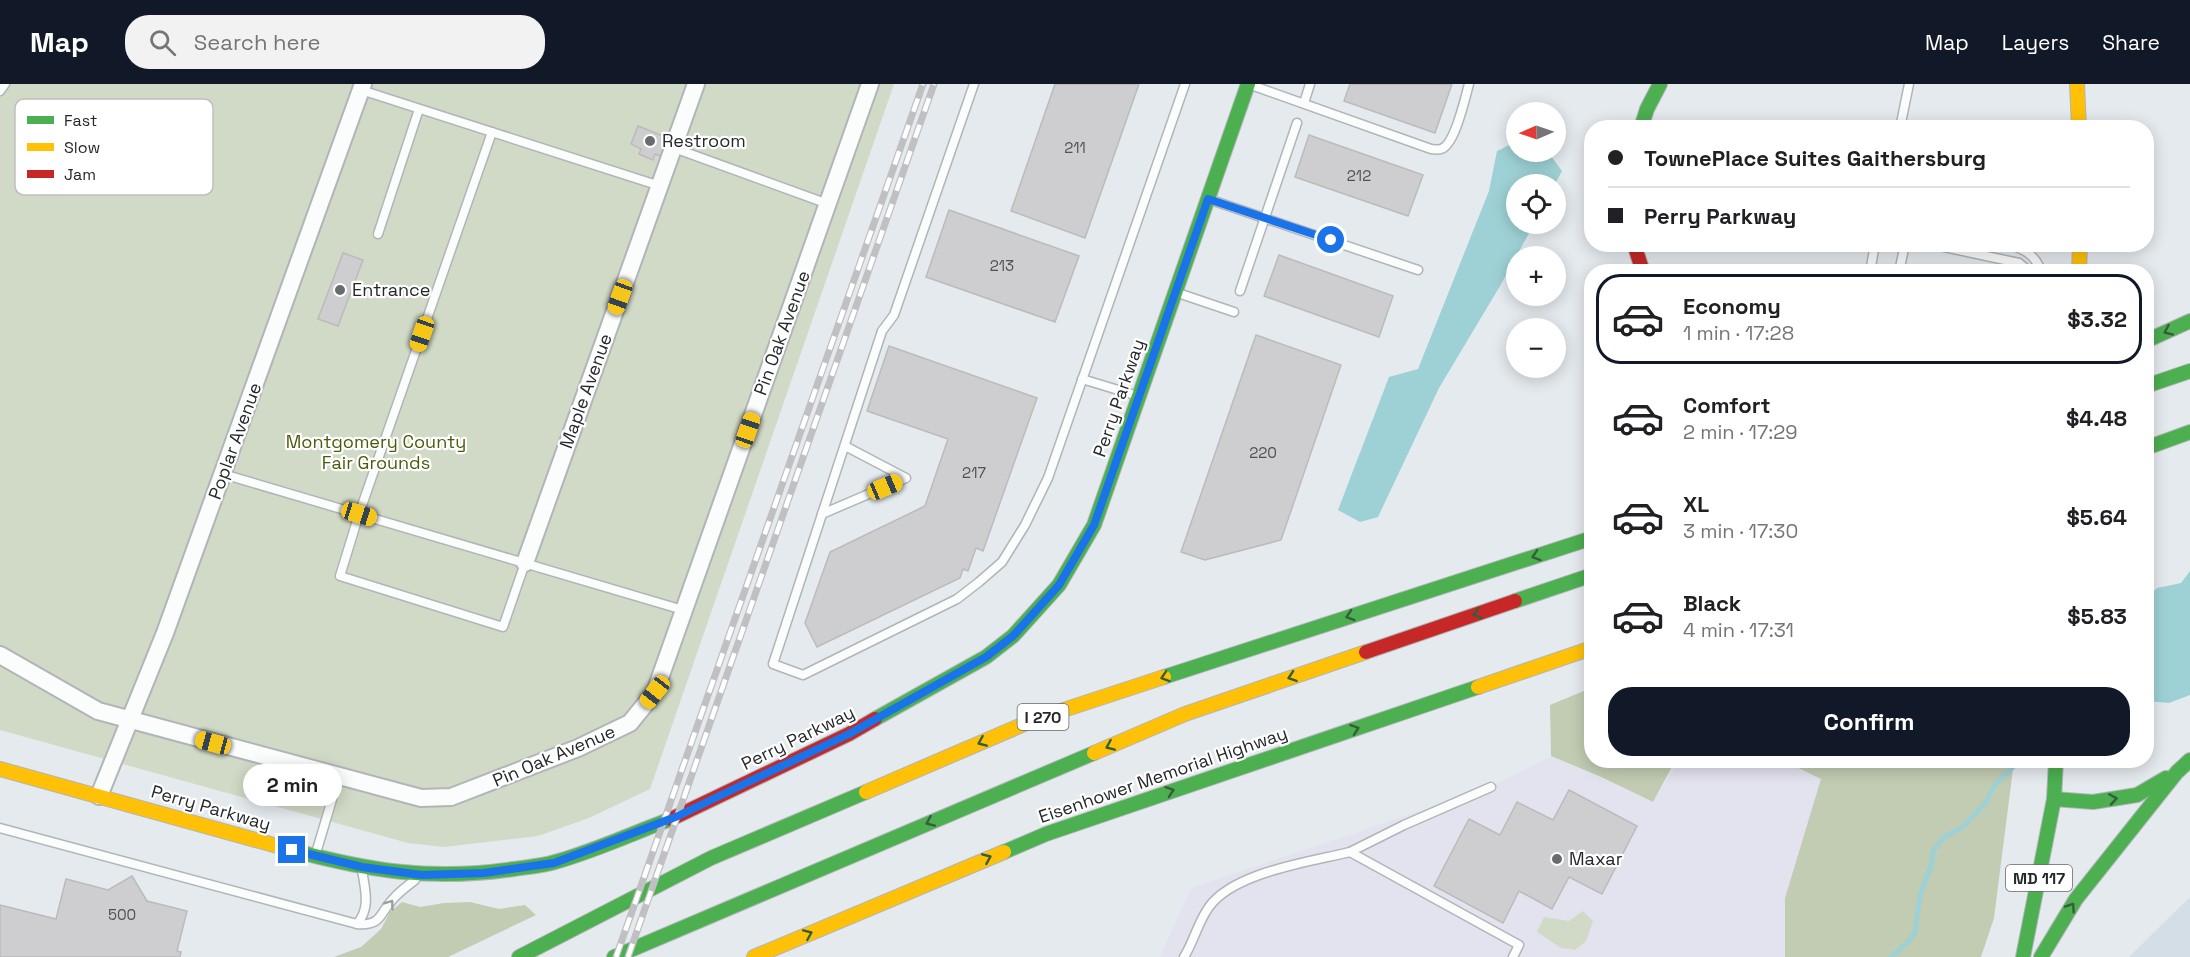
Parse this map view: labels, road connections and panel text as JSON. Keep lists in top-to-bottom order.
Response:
{
  "streets": {
    "main road": [
      "Perry Parkway",
      "I 270",
      "Eisenhower Memorial Highway",
      "MD 117"
    ],
    "street": ["Pin Oak Avenue", "Maple Avenue", "Poplar Avenue"]
  },
  "crossings": [
    ["Pin Oak Avenue", "Poplar Avenue"],
    ["Perry Parkway", "Poplar Avenue"]
  ],
  "parks": ["Montgomery County Fair Grounds"],
  "places": ["Restroom", "Entrance", "Maxar"],
  "house_numbers": [
    "211",
    "212",
    "213",
    "220",
    "217",
    "500"
  ],
  "legend": ["Fast", "Slow", "Jam"],
  "north": "left",
  "page": {
    "header": "Map",
    "search": "Search here",
    "nav": ["Map", "Layers", "Share"],
    "map_buttons": ["+", "−"],
    "banner": ["TownePlace Suites Gaithersburg", "Perry Parkway"],
    "list": [
      {
        "name": "Economy",
        "note": "1 min · 17:28",
        "value": "$3.32"
      },
      {
        "name": "Comfort",
        "note": "2 min · 17:29",
        "value": "$4.48"
      },
      {
        "name": "XL",
        "note": "3 min · 17:30",
        "value": "$5.64"
      },
      {
        "name": "Black",
        "note": "4 min · 17:31",
        "value": "$5.83"
      }
    ],
    "buttons": "Confirm",
    "bubble": "2 min"
  }
}
